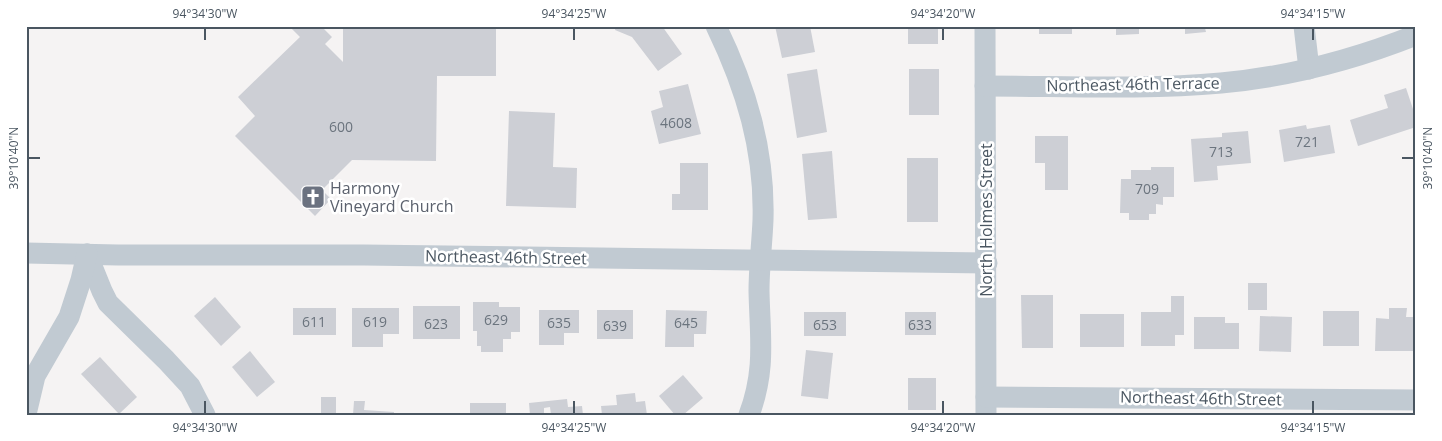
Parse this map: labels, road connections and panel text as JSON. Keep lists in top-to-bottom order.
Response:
{
  "streets": {
    "street": ["Northeast 46th Terrace", "North Holmes Street", "Northeast 46th Street"]
  },
  "crossings": [
    ["Northeast 46th Terrace", "North Holmes Street"],
    ["North Holmes Street", "Northeast 46th Street"]
  ],
  "places": {
    "church": ["Harmony Vineyard Church"]
  },
  "house_numbers": [
    "4608",
    "600",
    "721",
    "713",
    "709",
    "629",
    "611",
    "619",
    "635",
    "645",
    "623",
    "653",
    "633",
    "639"
  ],
  "coordinates": [
    "94°34'30\"W",
    "94°34'25\"W",
    "94°34'20\"W",
    "94°34'15\"W",
    "39°10'40\"N"
  ]
}
